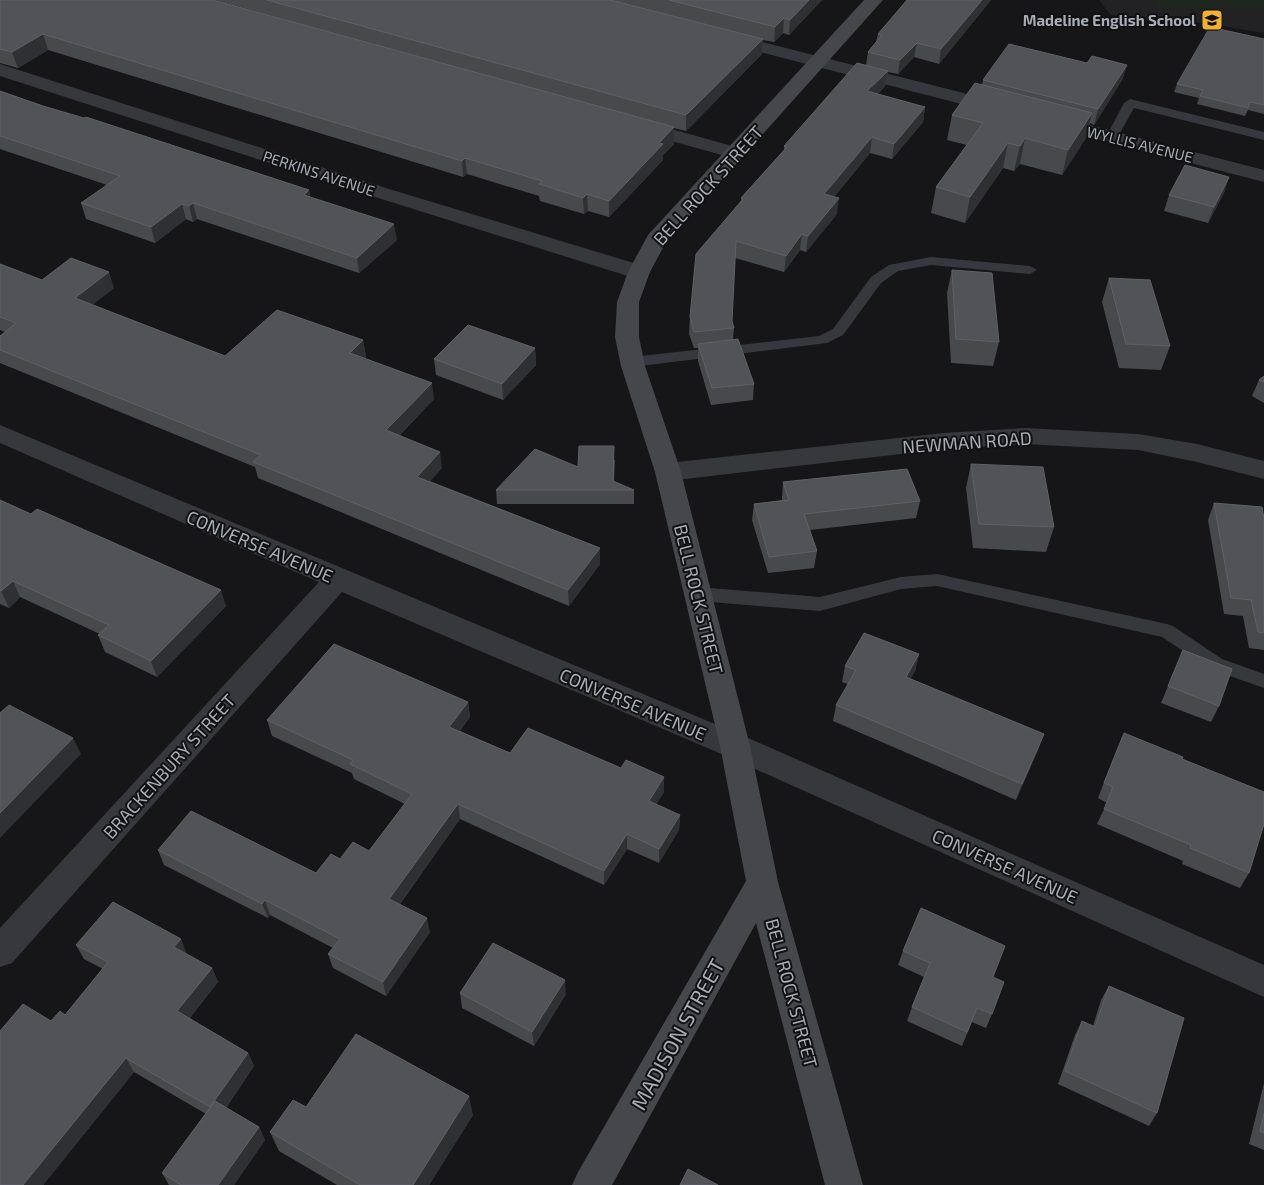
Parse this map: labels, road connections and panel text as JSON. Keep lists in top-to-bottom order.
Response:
{
  "streets": {
    "street": [
      "WYLLIS AVENUE",
      "PERKINS AVENUE",
      "BELL ROCK STREET",
      "NEWMAN ROAD",
      "CONVERSE AVENUE",
      "BRACKENBURY STREET",
      "MADISON STREET"
    ]
  },
  "crossings": [
    ["PERKINS AVENUE", "BELL ROCK STREET"],
    ["BELL ROCK STREET", "NEWMAN ROAD"],
    ["BELL ROCK STREET", "CONVERSE AVENUE"],
    ["BELL ROCK STREET", "MADISON STREET"],
    ["CONVERSE AVENUE", "BRACKENBURY STREET"]
  ],
  "places": {
    "school or university": ["Madeline English School"]
  }
}
